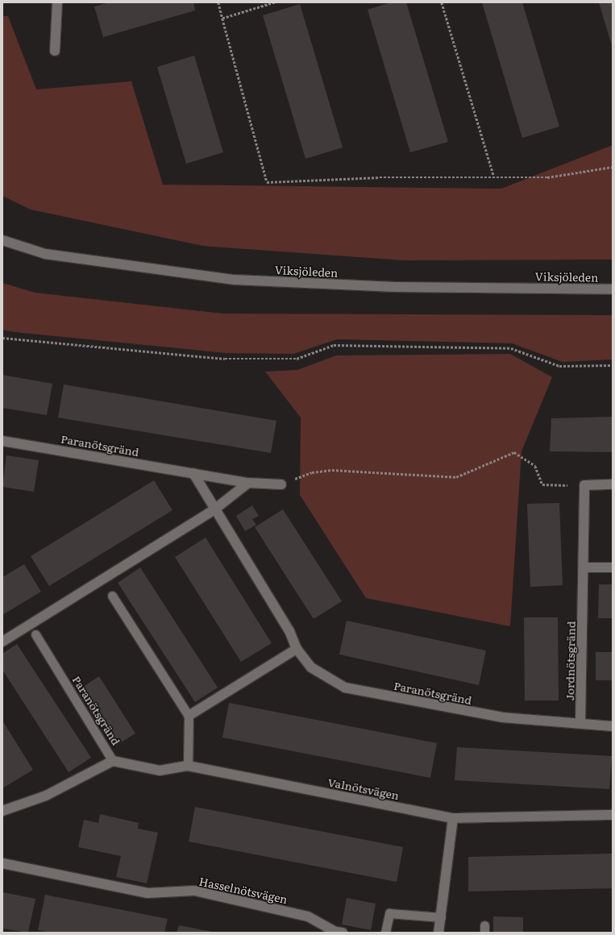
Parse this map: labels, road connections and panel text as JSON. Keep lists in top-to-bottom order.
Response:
{
  "streets": {
    "street": [
      "Viksjöleden",
      "Paranötsgränd",
      "Jordnötsgränd",
      "Valnötsvägen",
      "Hasselnötsvägen"
    ]
  },
  "crossings": [
    ["Paranötsgränd", "Jordnötsgränd"],
    ["Paranötsgränd", "Valnötsvägen"]
  ]
}
